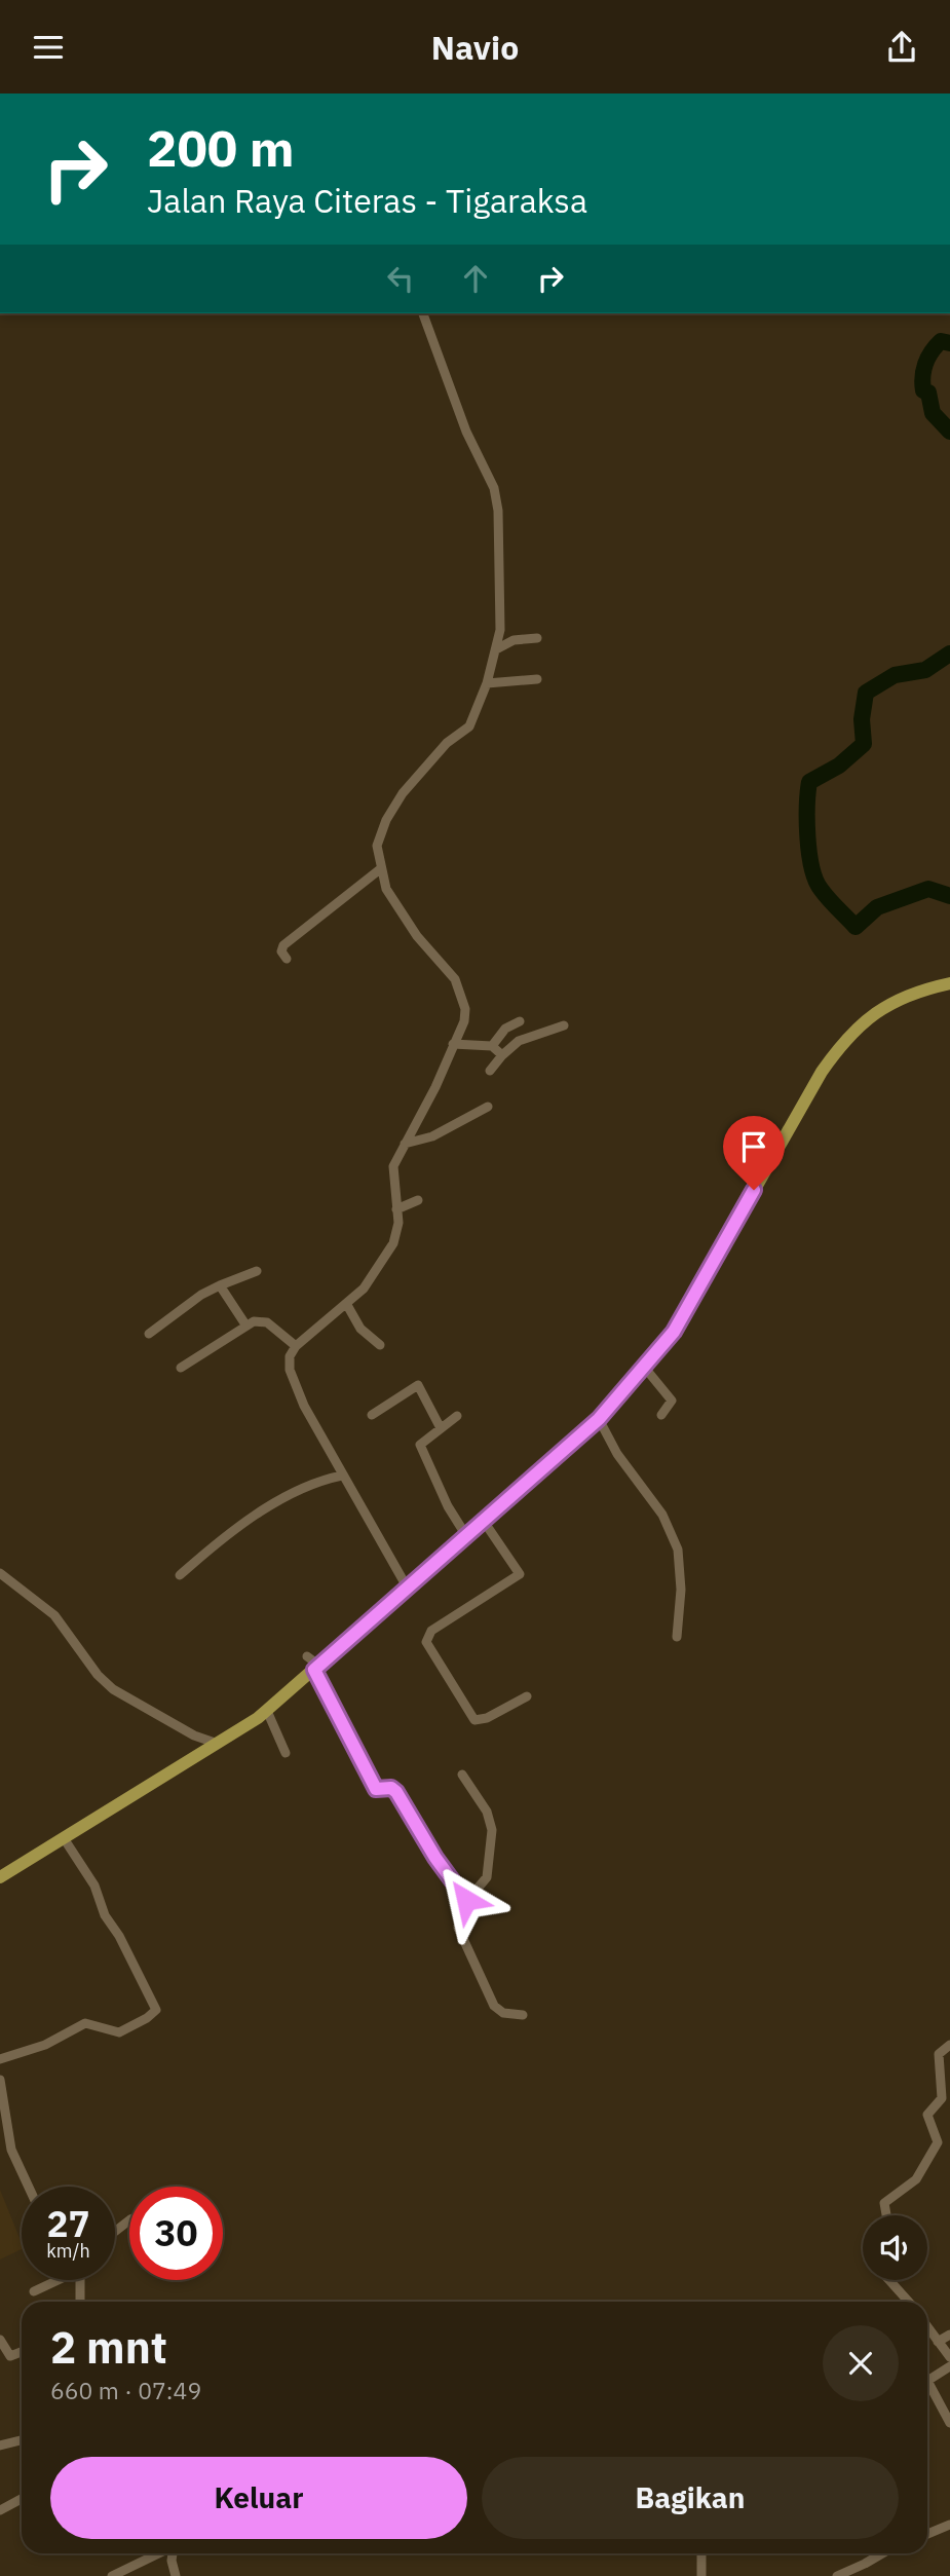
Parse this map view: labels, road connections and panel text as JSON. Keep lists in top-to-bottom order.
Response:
{
  "page": {
    "header": "Navio",
    "turn": ["200 m", "Jalan Raya Citeras - Tigaraksa"],
    "speed": "27 km/h",
    "limit": "30",
    "heading": ["2 mnt", "660 m · 07:49"],
    "buttons": ["Keluar", "Bagikan"]
  }
}
